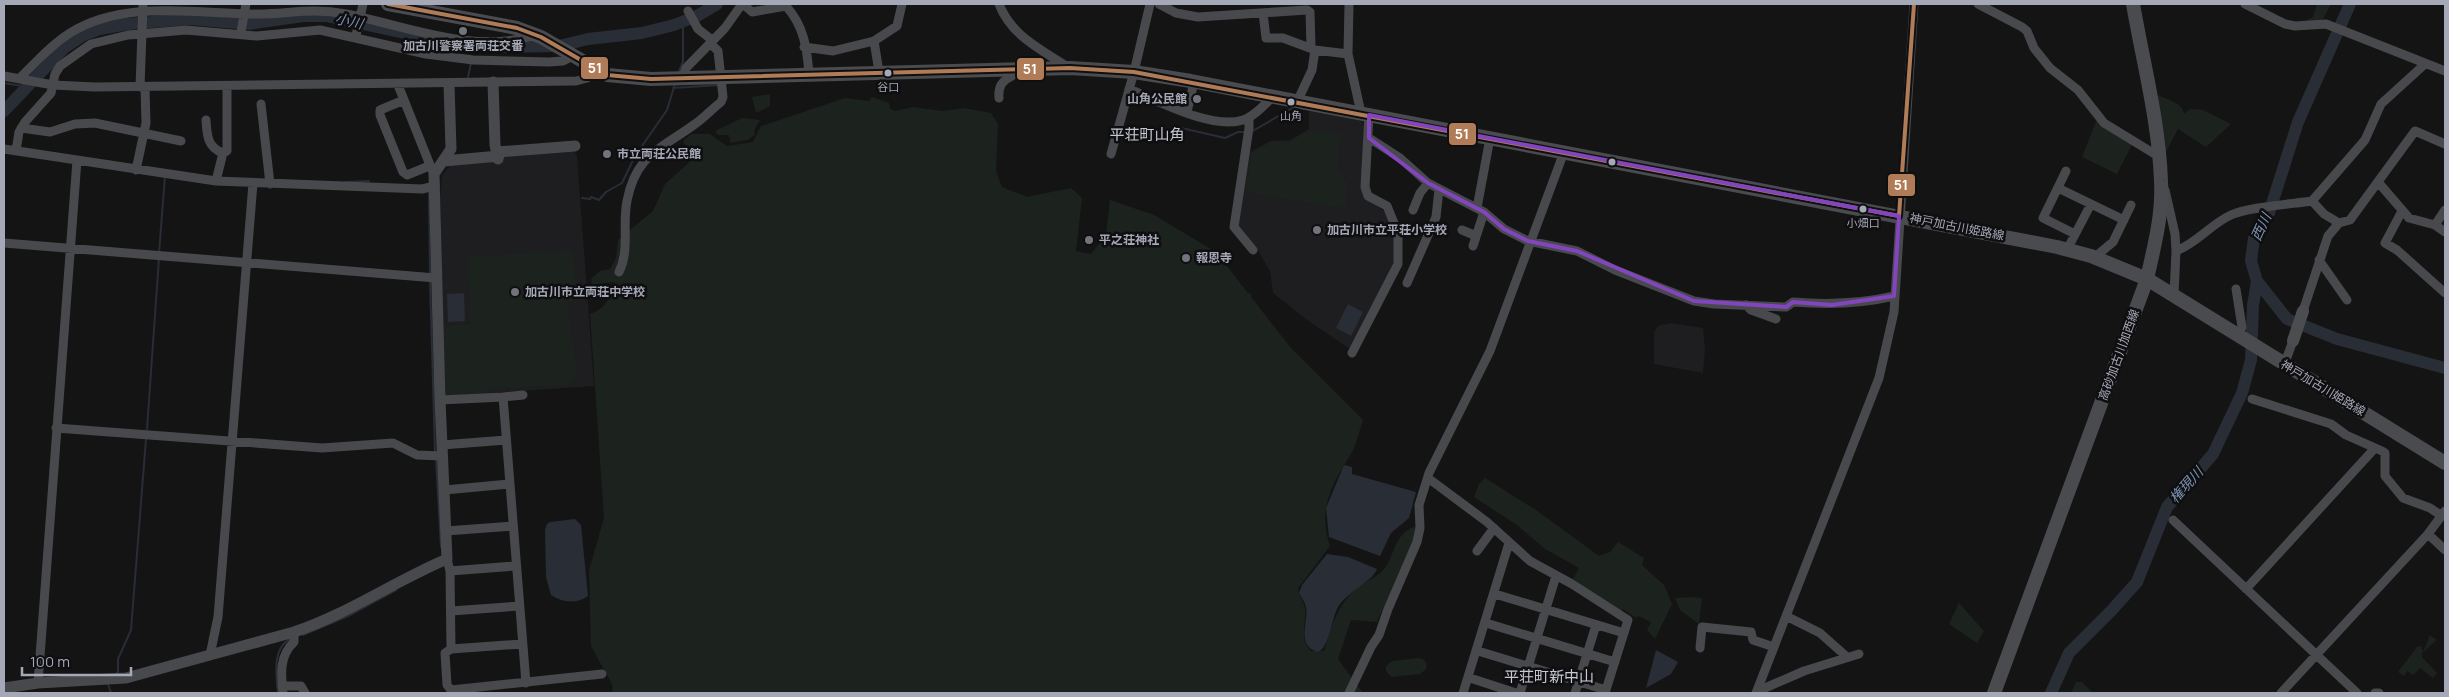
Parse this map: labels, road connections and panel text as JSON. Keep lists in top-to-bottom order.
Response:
{
  "streets": {
    "main road": ["神戸加古川姫路線", "高砂加古川加西線"]
  },
  "crossings": [
    ["神戸加古川姫路線", "高砂加古川加西線"]
  ],
  "districts": ["平荘町山角", "平荘町新中山"],
  "water": ["小川", "西川", "権現川"],
  "places": [
    "加古川警察署両荘交番",
    "谷口",
    "山角公民館",
    "山角",
    "市立両荘公民館",
    "小畑口",
    "加古川市立平荘小学校",
    "平之荘神社",
    "報恩寺",
    "加古川市立両荘中学校"
  ],
  "lines": ["transit line 51"],
  "scale_bar": "100 m"
}
